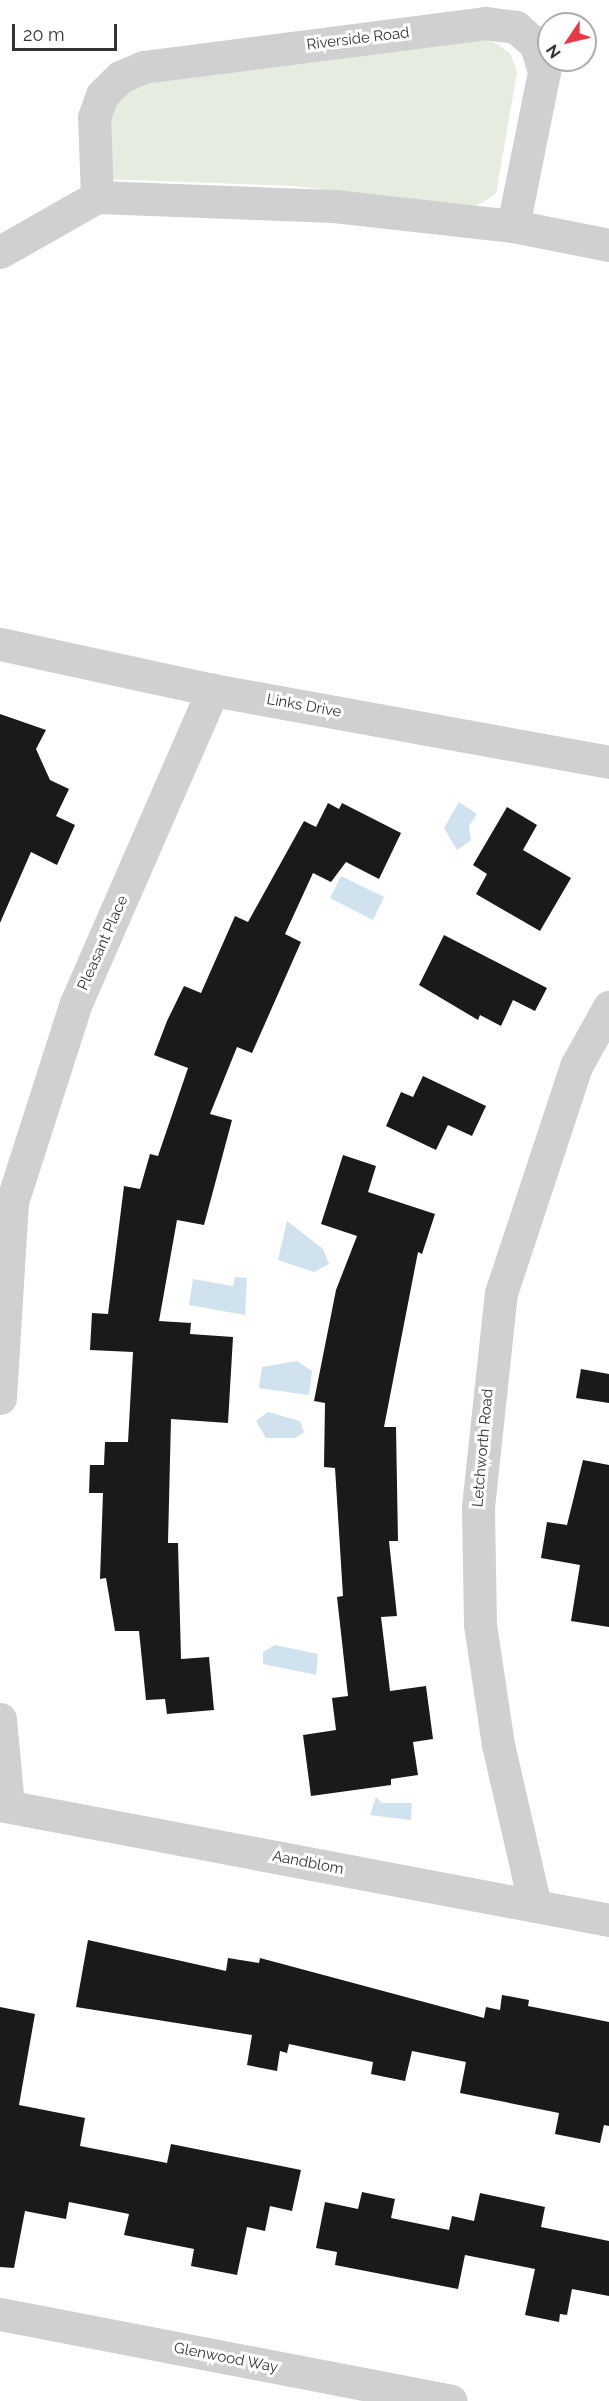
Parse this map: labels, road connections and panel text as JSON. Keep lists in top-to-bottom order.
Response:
{
  "streets": {
    "street": [
      "Riverside Road",
      "Links Drive",
      "Pleasant Place",
      "Letchworth Road",
      "Aandblom",
      "Glenwood Way"
    ]
  },
  "crossings": [
    ["Links Drive", "Pleasant Place"],
    ["Letchworth Road", "Aandblom"]
  ],
  "scale_bar": "20 m",
  "north": "bottom left"
}
